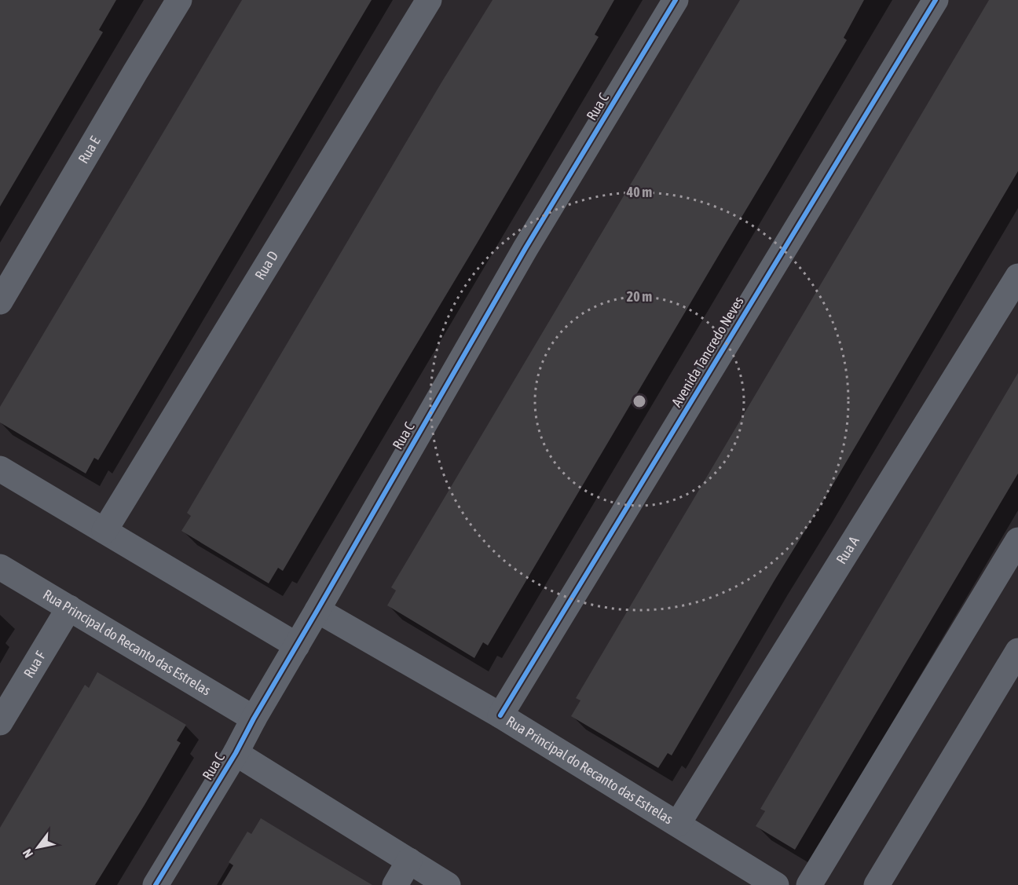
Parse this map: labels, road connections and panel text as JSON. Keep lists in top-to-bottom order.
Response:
{
  "streets": {
    "street": [
      "Rua C",
      "Rua E",
      "Rua D",
      "Avenida Tancredo Neves",
      "Rua A",
      "Rua Principal do Recanto das Estrelas",
      "Rua F"
    ]
  },
  "crossings": [
    ["Rua C", "Rua Principal do Recanto das Estrelas"],
    ["Avenida Tancredo Neves", "Rua Principal do Recanto das Estrelas"],
    ["Rua A", "Rua Principal do Recanto das Estrelas"],
    ["Rua Principal do Recanto das Estrelas", "Rua F"]
  ],
  "north": "bottom left",
  "rings": ["40 m", "20 m"]
}
